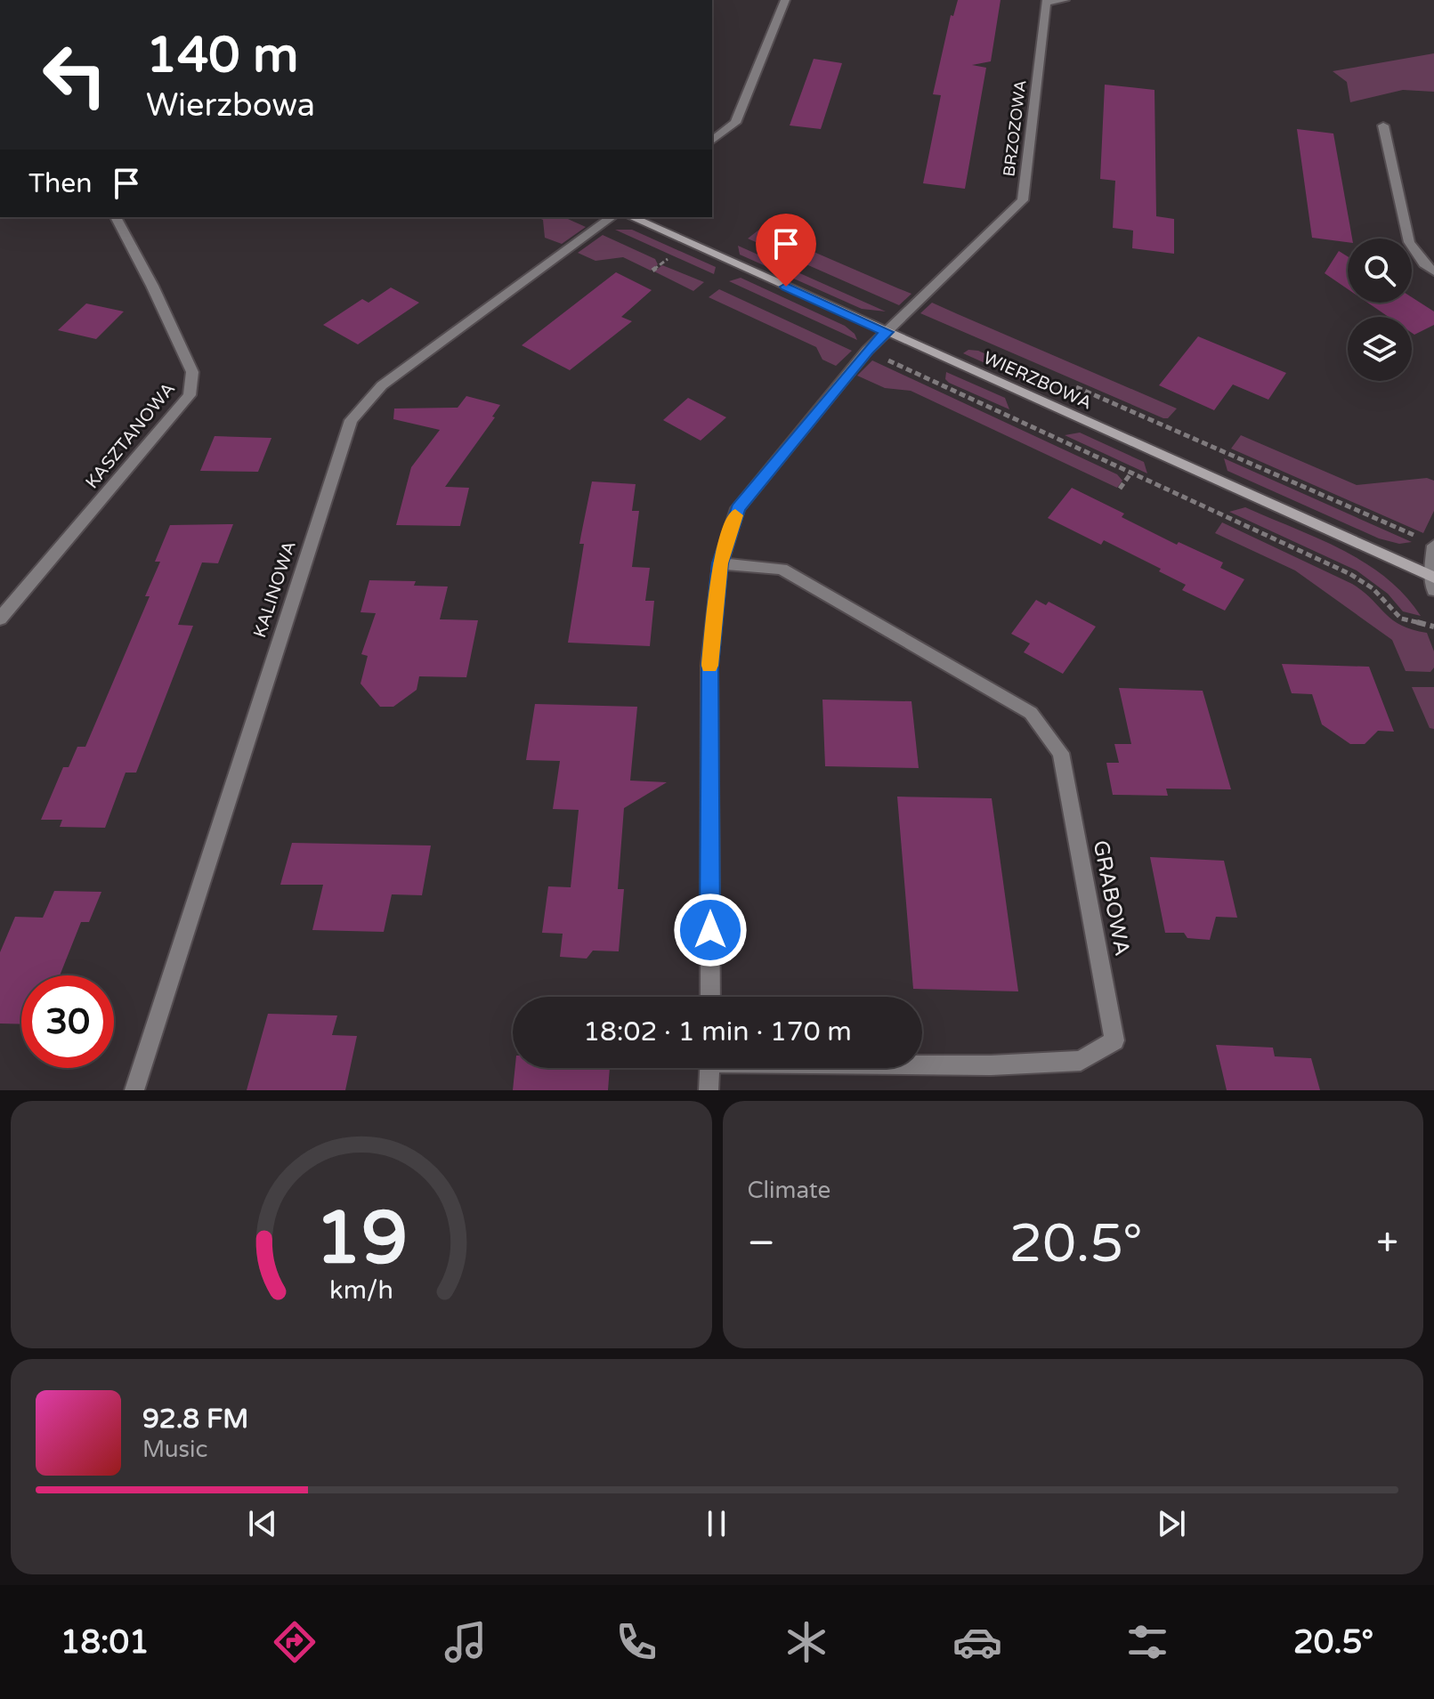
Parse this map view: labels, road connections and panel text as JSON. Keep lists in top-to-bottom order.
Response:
{
  "streets": {
    "street": [
      "BRZOZOWA",
      "WIERZBOWA",
      "KASZTANOWA",
      "KALINOWA",
      "GRABOWA"
    ]
  },
  "crossings": [
    ["BRZOZOWA", "WIERZBOWA"],
    ["BRZOZOWA", "GRABOWA"]
  ],
  "page": {
    "turn": ["140 m", "Wierzbowa"],
    "then": "Then",
    "limit": "30",
    "trip": "18:02 · 1 min · 170 m",
    "tile": "Climate",
    "heat": ["−", "20.5°", "+"],
    "song": ["92.8 FM", "Music"],
    "tabs": ["18:01", "20.5°"],
    "gauge": ["19", "km/h"]
  }
}
